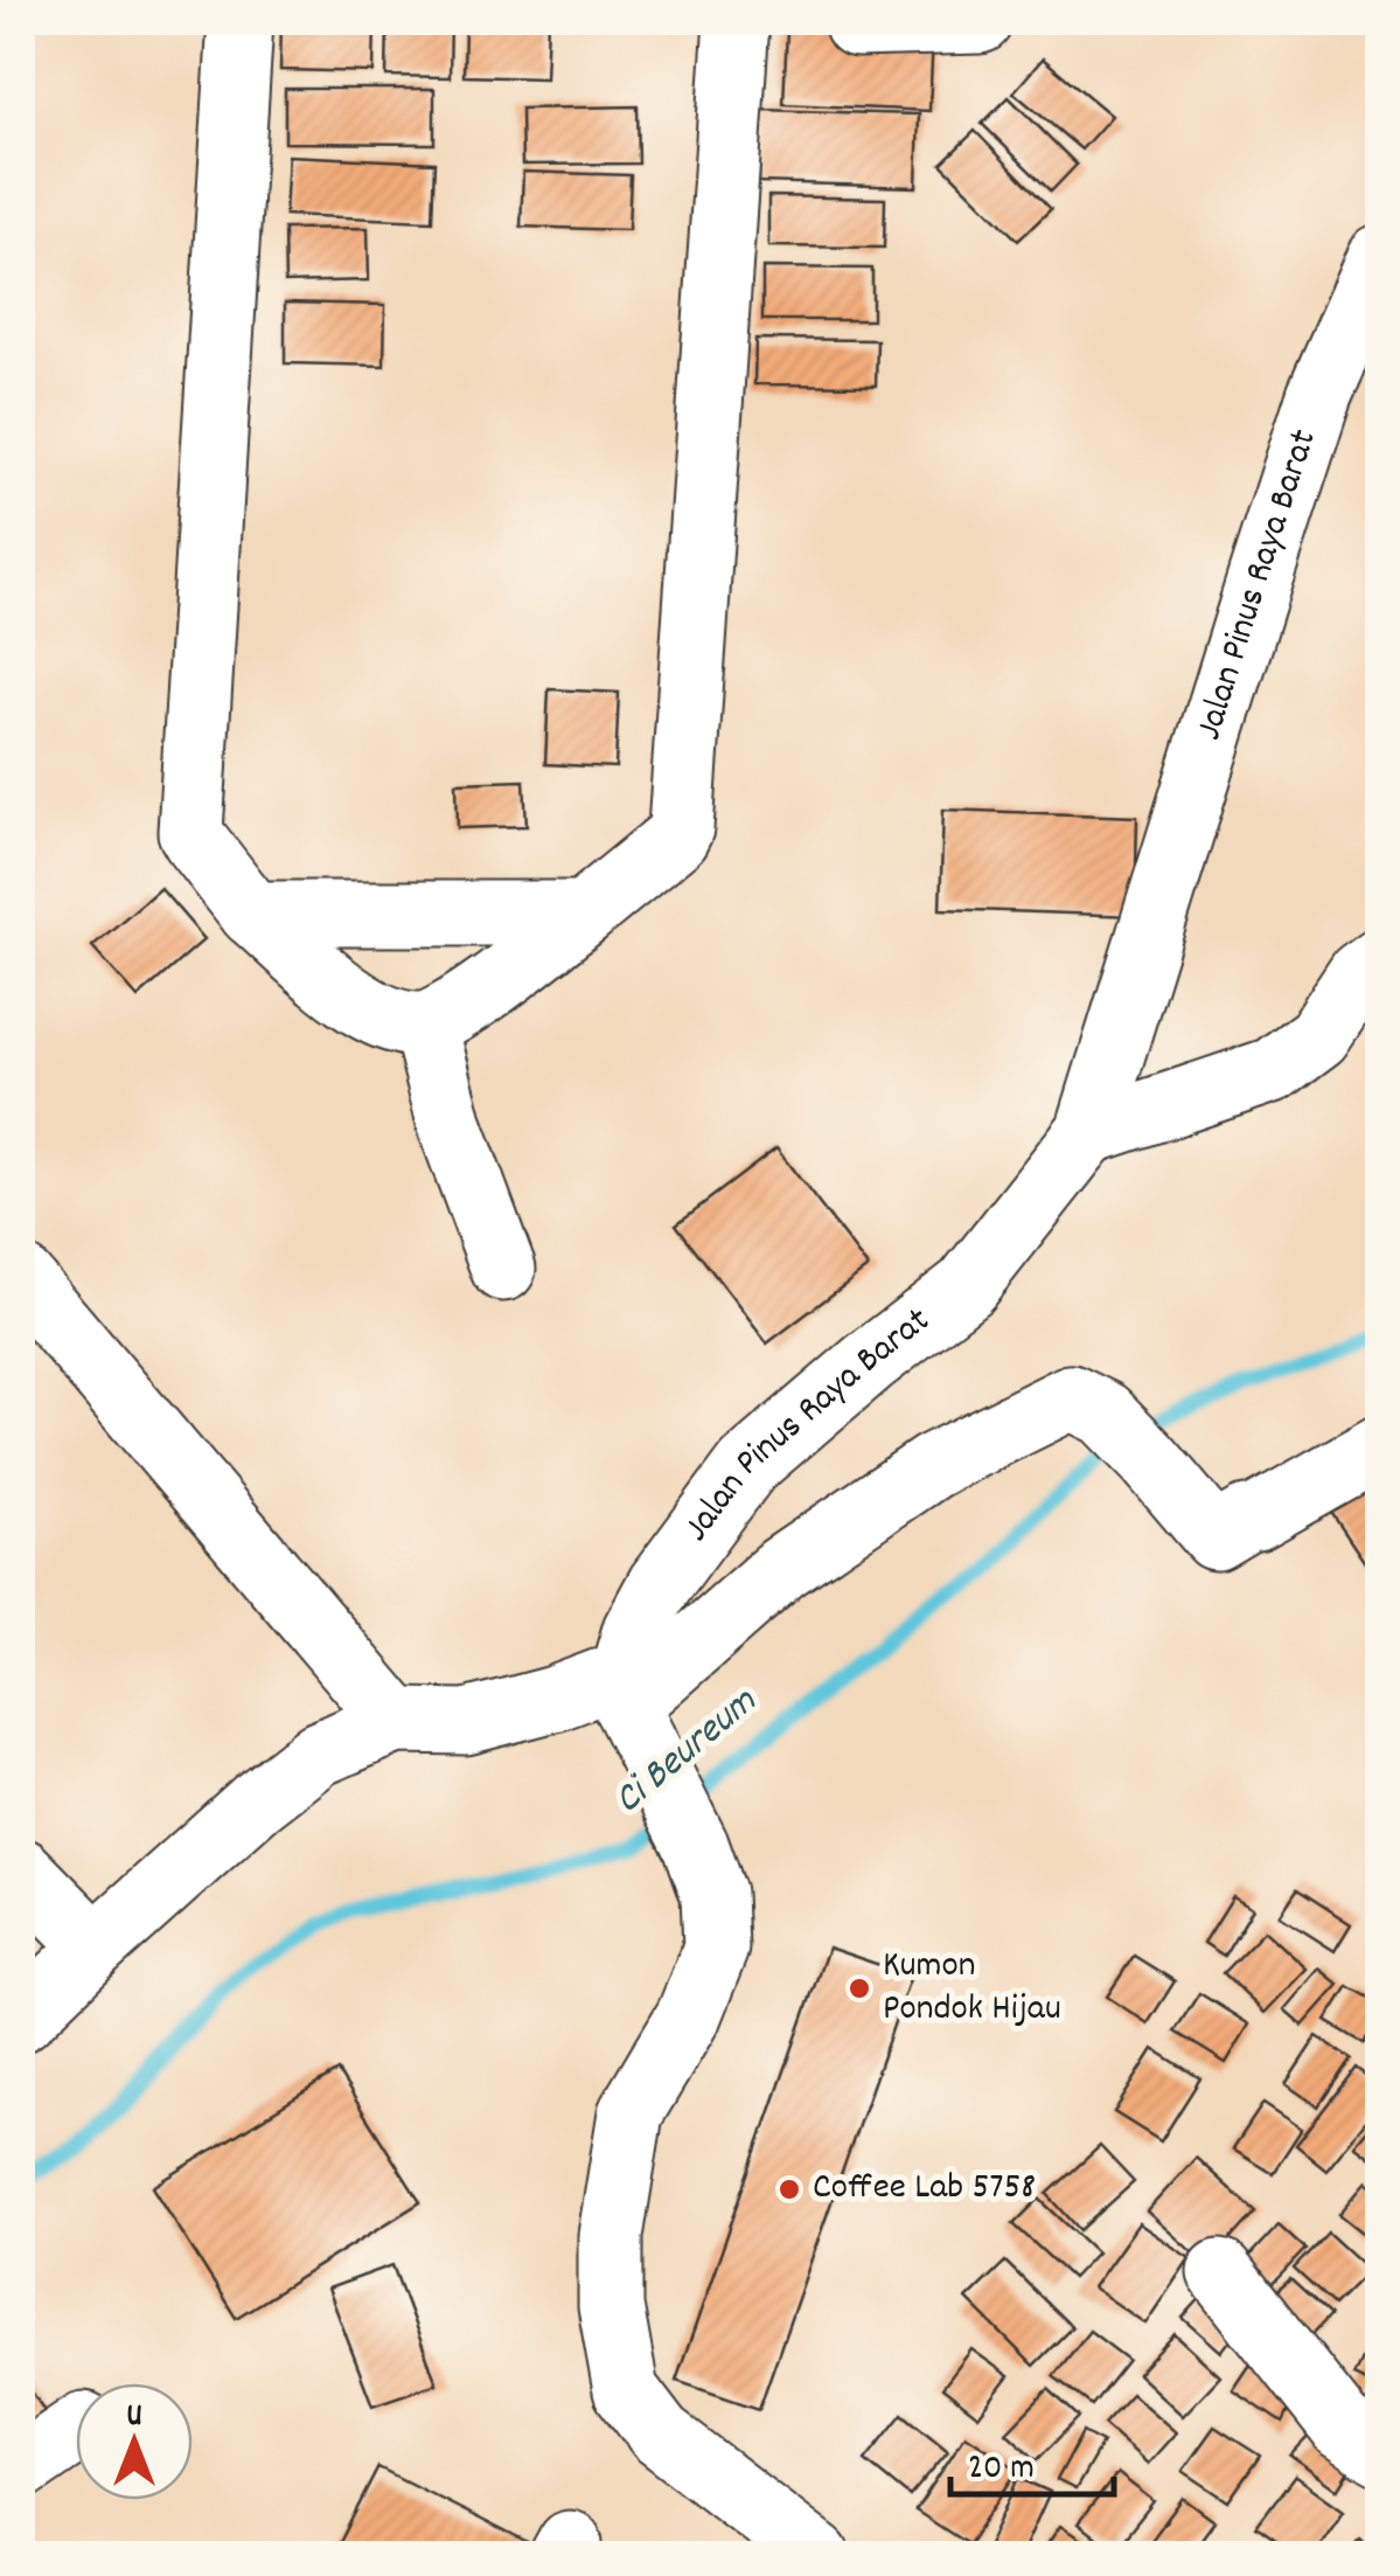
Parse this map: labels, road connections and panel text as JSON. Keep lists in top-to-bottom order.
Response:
{
  "streets": {
    "street": ["Jalan Pinus Raya Barat"]
  },
  "water": ["Ci Beureum"],
  "places": ["Kumon Pondok Hijau", "Coffee Lab 5758"],
  "scale_bar": "20 m",
  "north": "top"
}
